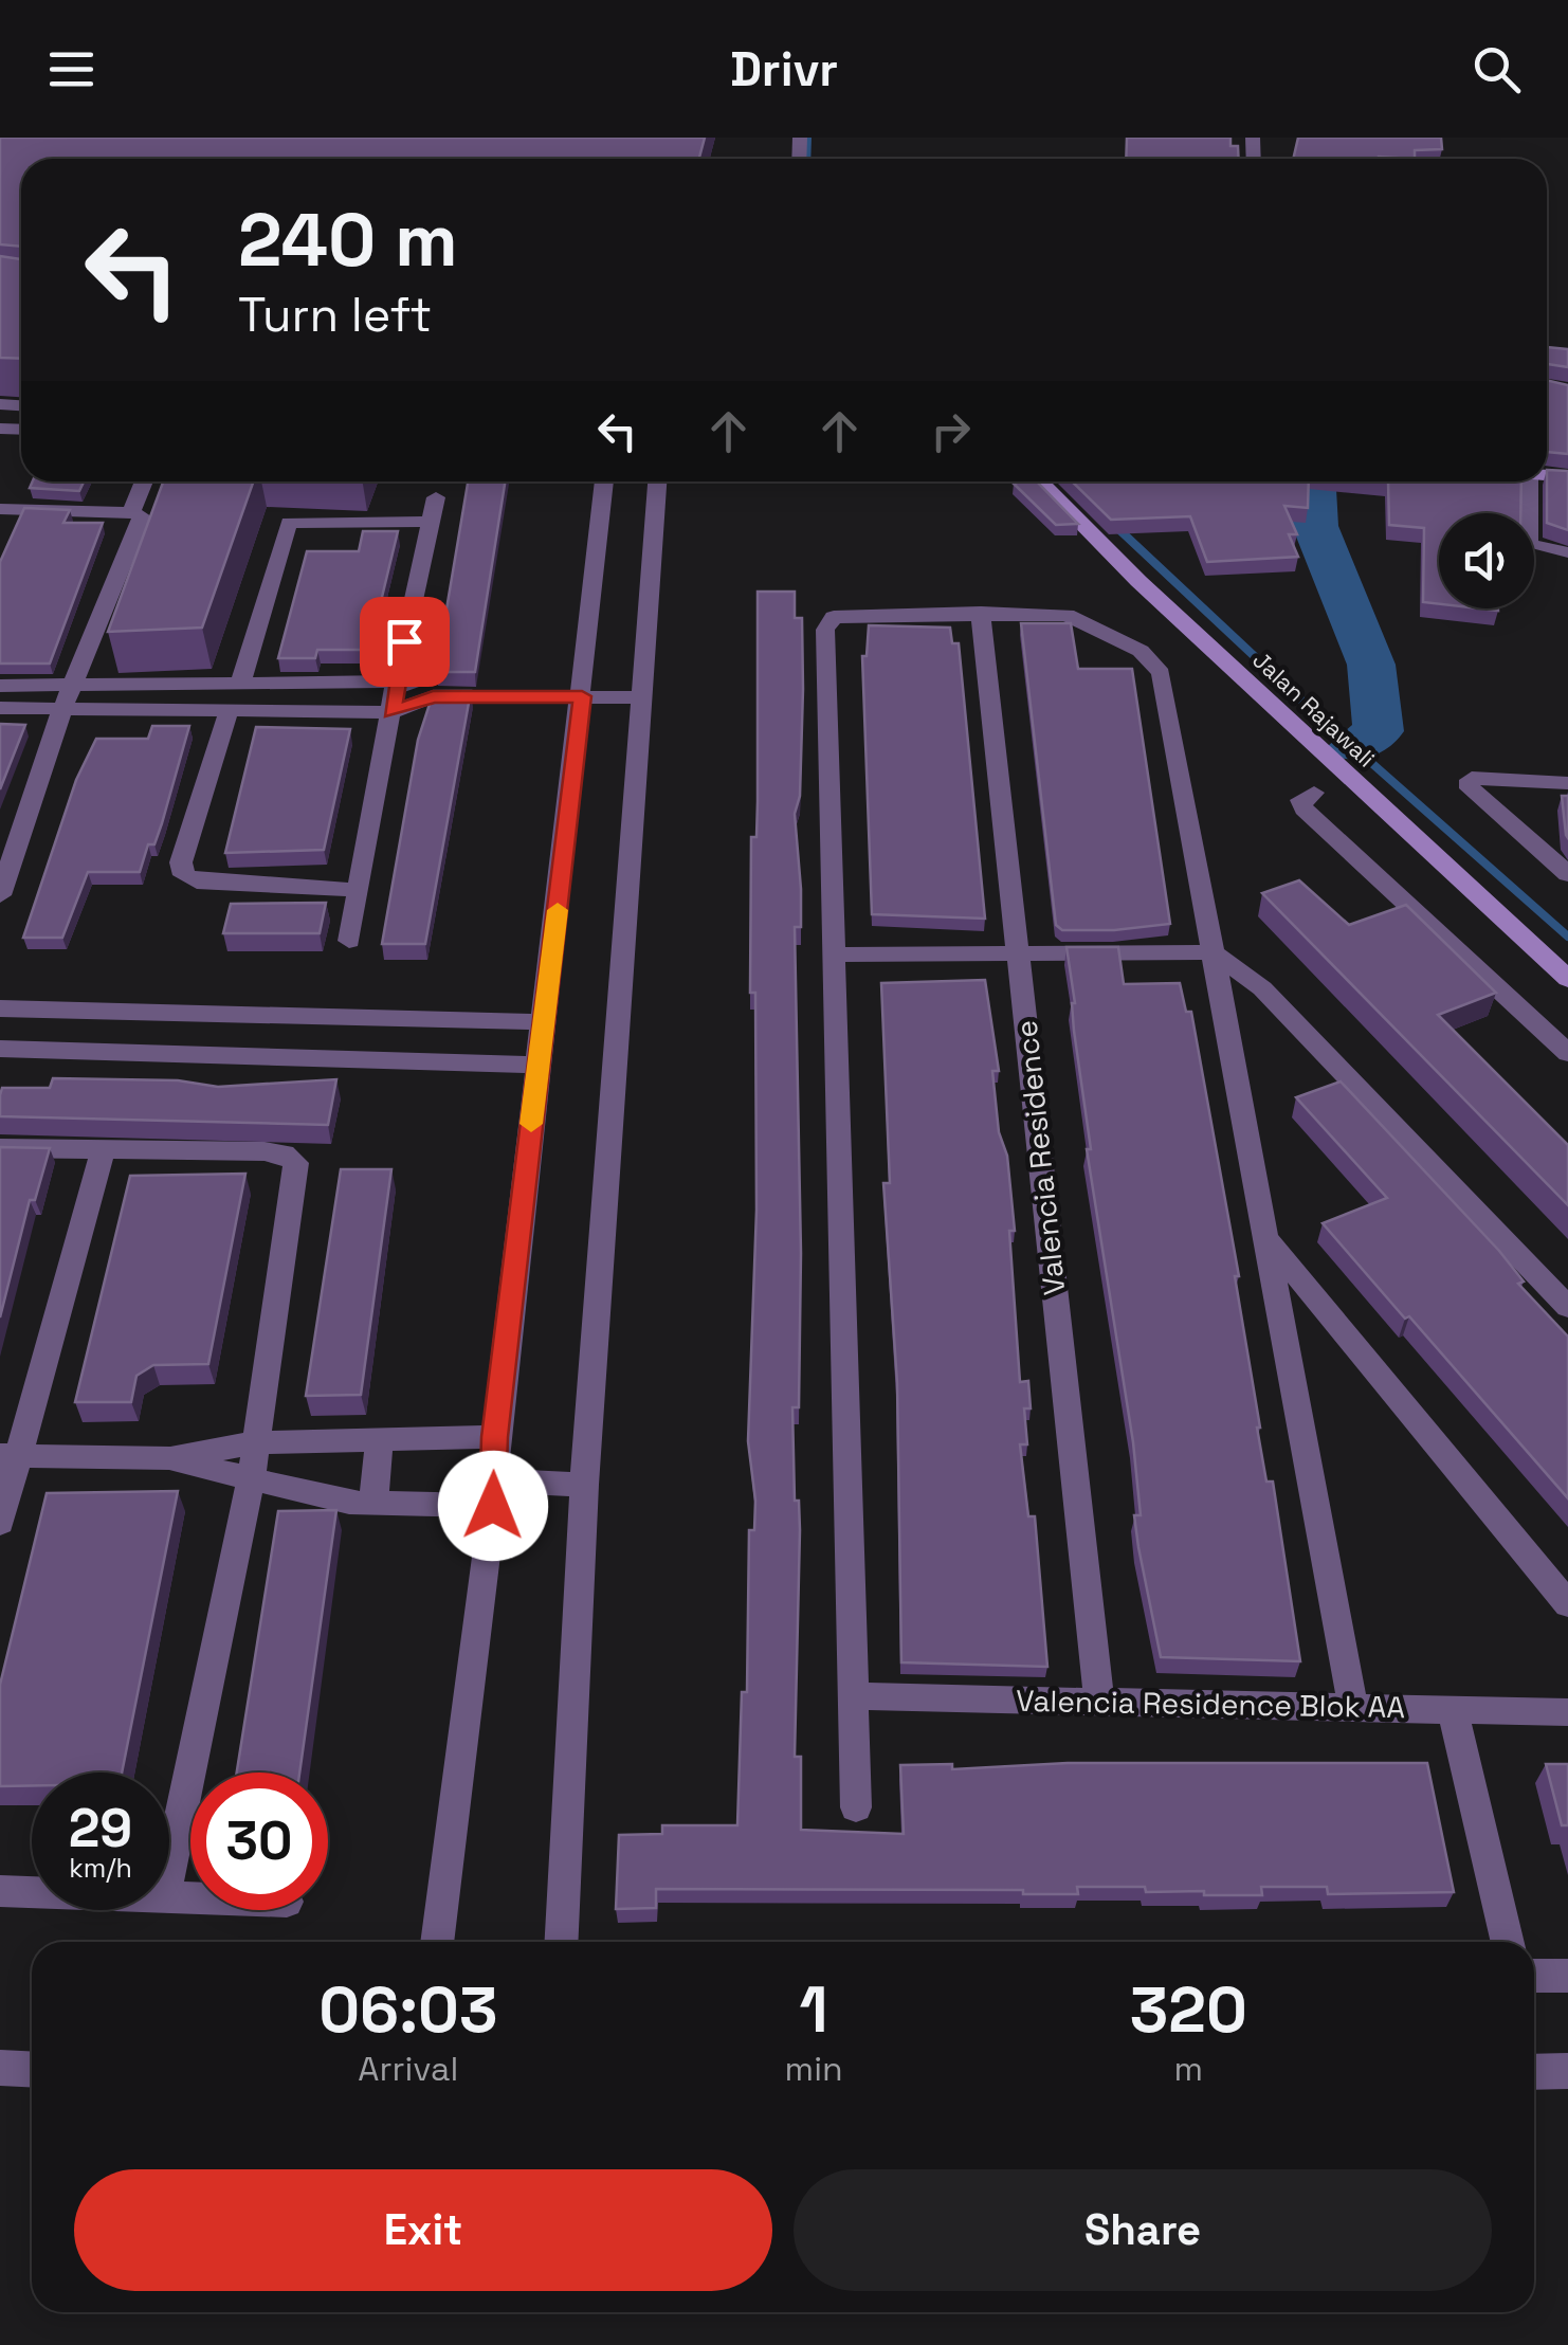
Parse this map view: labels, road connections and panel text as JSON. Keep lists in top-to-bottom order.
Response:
{
  "streets": {
    "street": ["Jalan Rajawali", "Valencia Residence", "Valencia Residence Blok AA"]
  },
  "crossings": [
    ["Valencia Residence", "Valencia Residence Blok AA"]
  ],
  "page": {
    "header": "Drivr",
    "turn": ["240 m", "Turn left"],
    "speed": "29 km/h",
    "limit": "30",
    "eta": [
      "06:03",
      "Arrival",
      "1",
      "min",
      "320",
      "m"
    ],
    "buttons": ["Exit", "Share"]
  }
}
